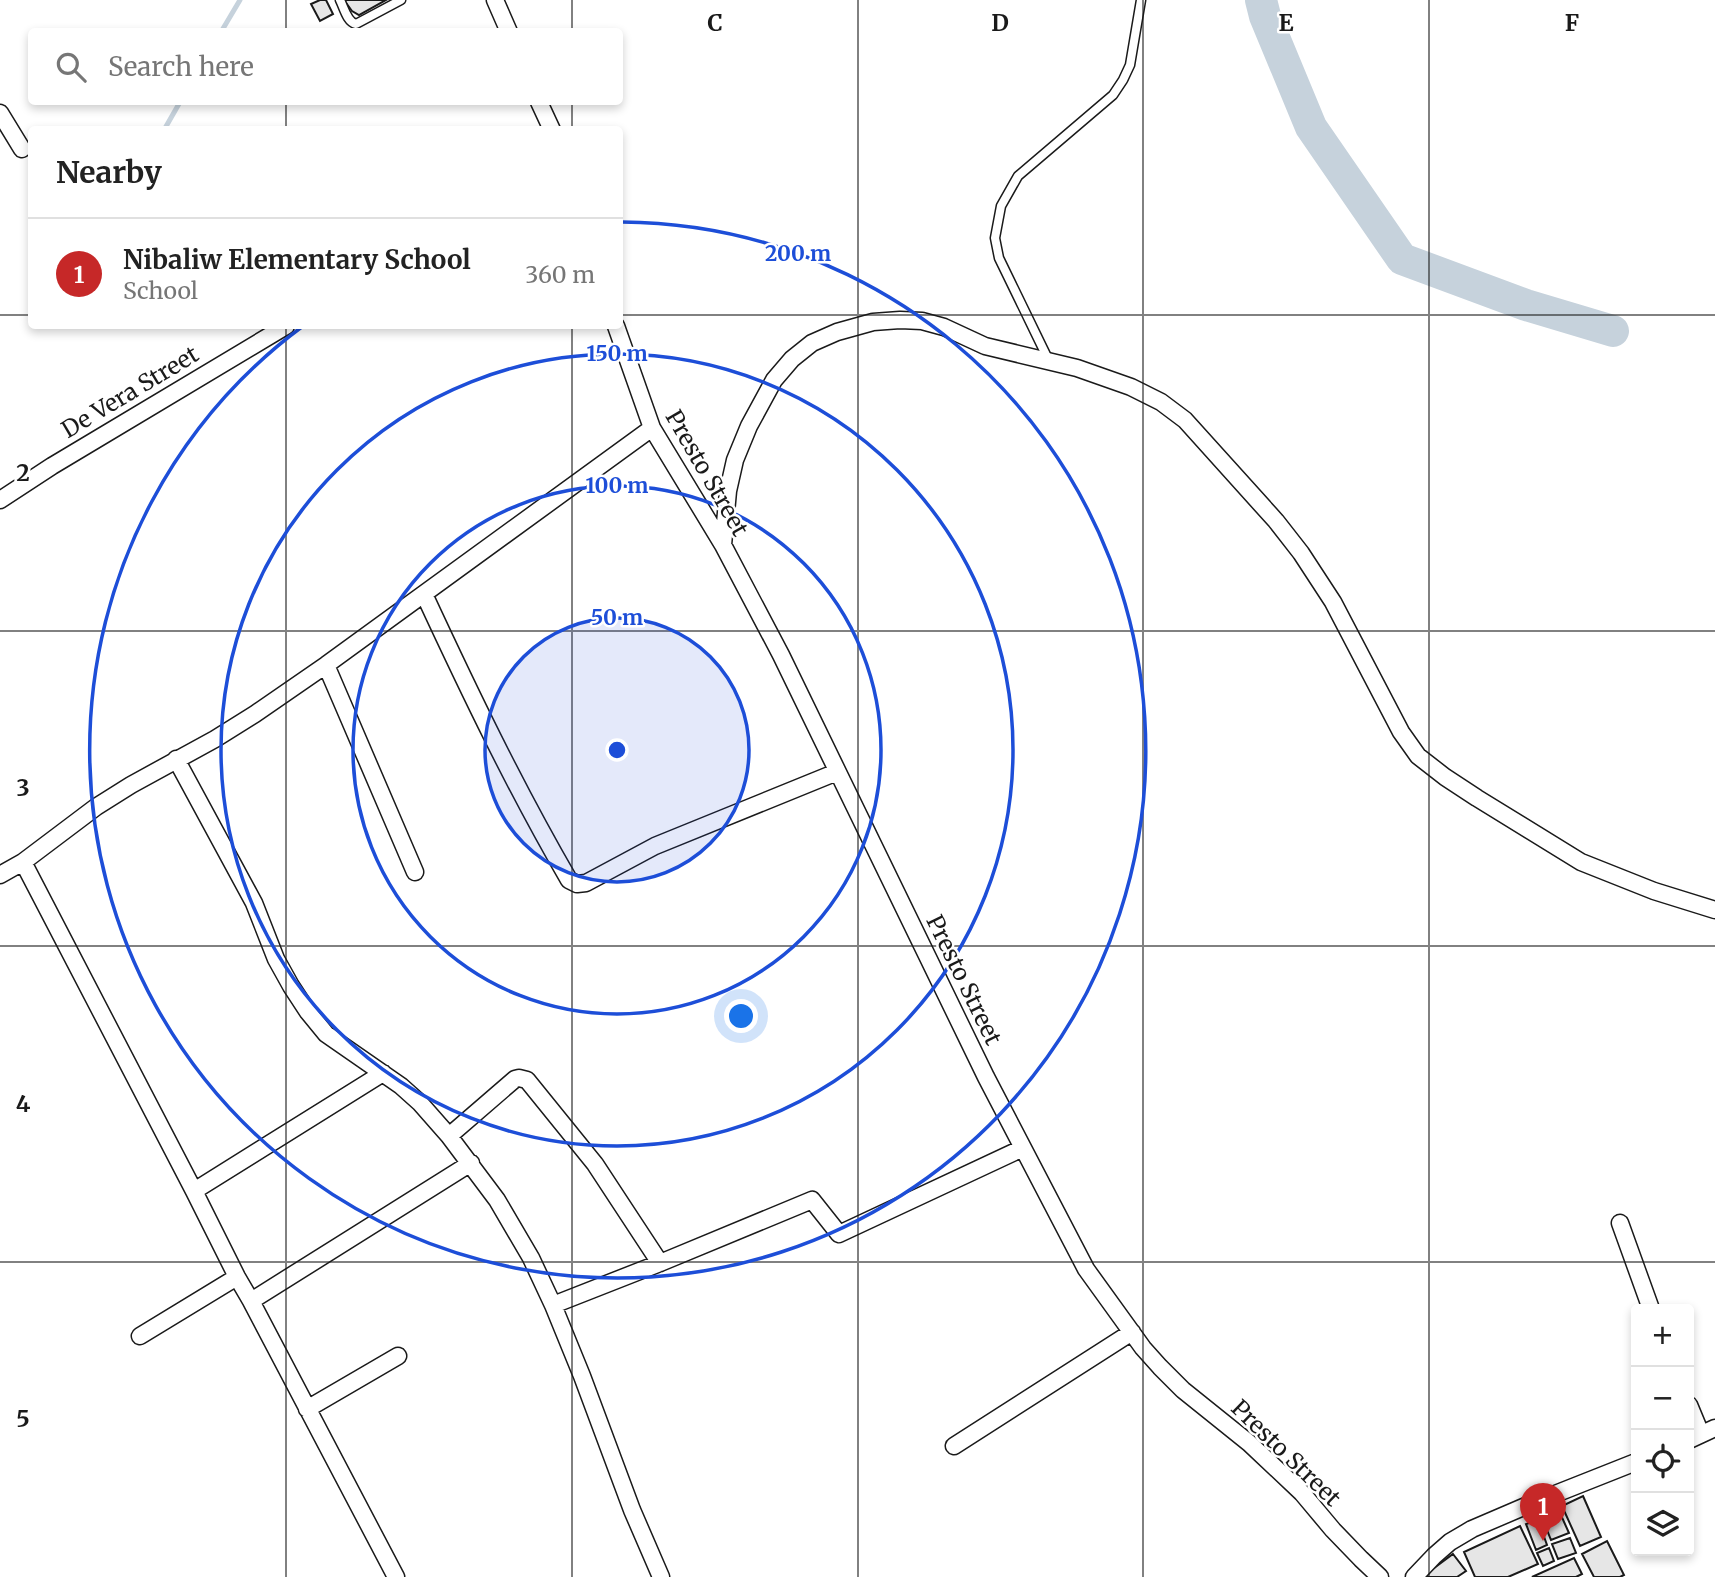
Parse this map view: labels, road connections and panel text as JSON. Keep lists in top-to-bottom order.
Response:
{
  "streets": {
    "street": ["De Vera Street", "Presto Street"]
  },
  "page": {
    "search": "Search here",
    "heading": "Nearby",
    "list": [
      {
        "mark": "1",
        "name": "Nibaliw Elementary School",
        "note": "School",
        "value": "360 m"
      }
    ],
    "map_buttons": ["+", "−"],
    "pins": "1"
  },
  "grid": {
    "columns": [
      "C",
      "D",
      "E",
      "F"
    ],
    "rows": [
      "2",
      "3",
      "4",
      "5"
    ]
  },
  "rings": [
    "200 m",
    "150 m",
    "100 m",
    "50 m"
  ]
}
